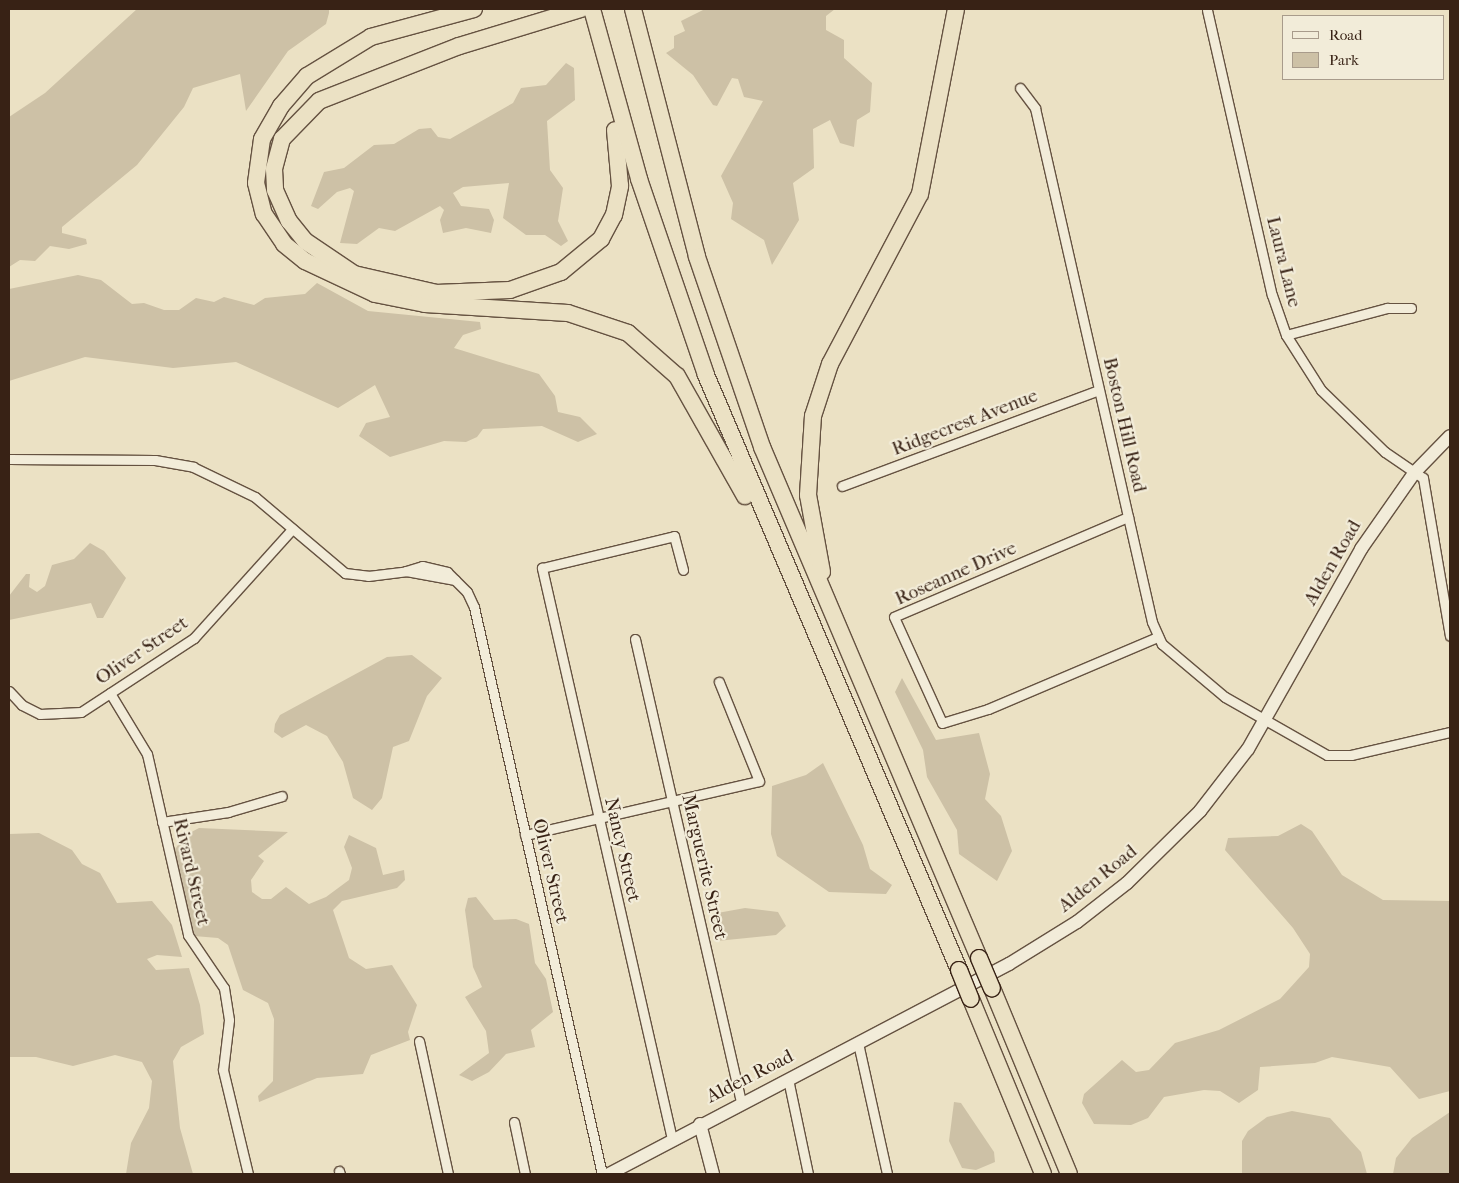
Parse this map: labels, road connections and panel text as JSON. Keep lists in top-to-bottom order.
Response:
{
  "streets": {
    "main road": ["Alden Road"],
    "street": [
      "Laura Lane",
      "Ridgecrest Avenue",
      "Boston Hill Road",
      "Roseanne Drive",
      "Oliver Street",
      "Nancy Street",
      "Marguerite Street",
      "Rivard Street"
    ]
  },
  "crossings": [
    ["Laura Lane", "Alden Road"],
    ["Ridgecrest Avenue", "Boston Hill Road"],
    ["Boston Hill Road", "Roseanne Drive"],
    ["Alden Road", "Nancy Street"],
    ["Alden Road", "Marguerite Street"],
    ["Oliver Street", "Rivard Street"]
  ],
  "legend": ["Road", "Park"]
}
